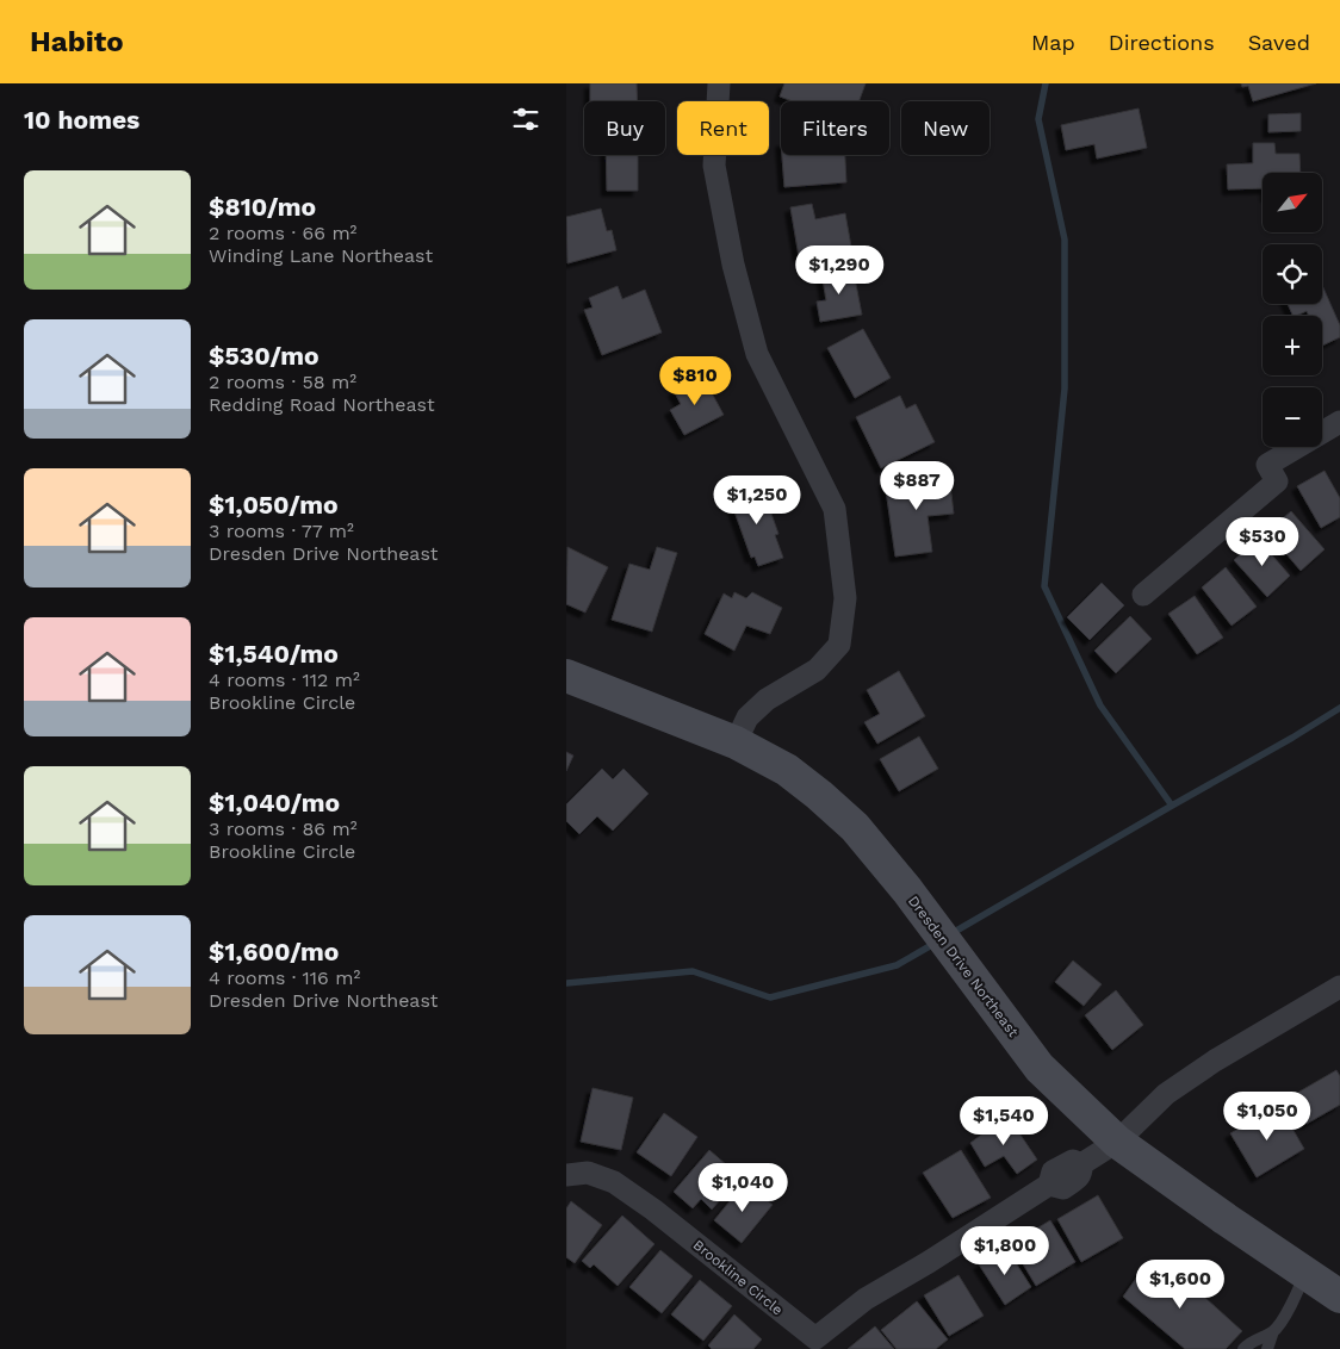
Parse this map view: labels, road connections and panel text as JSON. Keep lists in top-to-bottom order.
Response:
{
  "streets": {
    "street": ["Dresden Drive Northeast", "Brookline Circle"]
  },
  "crossings": [
    ["Dresden Drive Northeast", "Brookline Circle"]
  ],
  "north": "top right",
  "page": {
    "header": "Habito",
    "nav": ["Map", "Directions", "Saved"],
    "heading": "10 homes",
    "chip": [
      "Buy",
      "Rent",
      "Filters",
      "New"
    ],
    "list": [
      {
        "name": "$810/mo",
        "note": "2 rooms · 66 m² · Winding Lane Northeast"
      },
      {
        "name": "$530/mo",
        "note": "2 rooms · 58 m² · Redding Road Northeast"
      },
      {
        "name": "$1,050/mo",
        "note": "3 rooms · 77 m² · Dresden Drive Northeast"
      },
      {
        "name": "$1,540/mo",
        "note": "4 rooms · 112 m² · Brookline Circle"
      },
      {
        "name": "$1,040/mo",
        "note": "3 rooms · 86 m² · Brookline Circle"
      },
      {
        "name": "$1,600/mo",
        "note": "4 rooms · 116 m² · Dresden Drive Northeast"
      }
    ],
    "map_buttons": ["+", "−"],
    "price": [
      "$1,290",
      "$810",
      "$887",
      "$1,250",
      "$530",
      "$1,050",
      "$1,540",
      "$1,040",
      "$1,800",
      "$1,600"
    ]
  }
}
